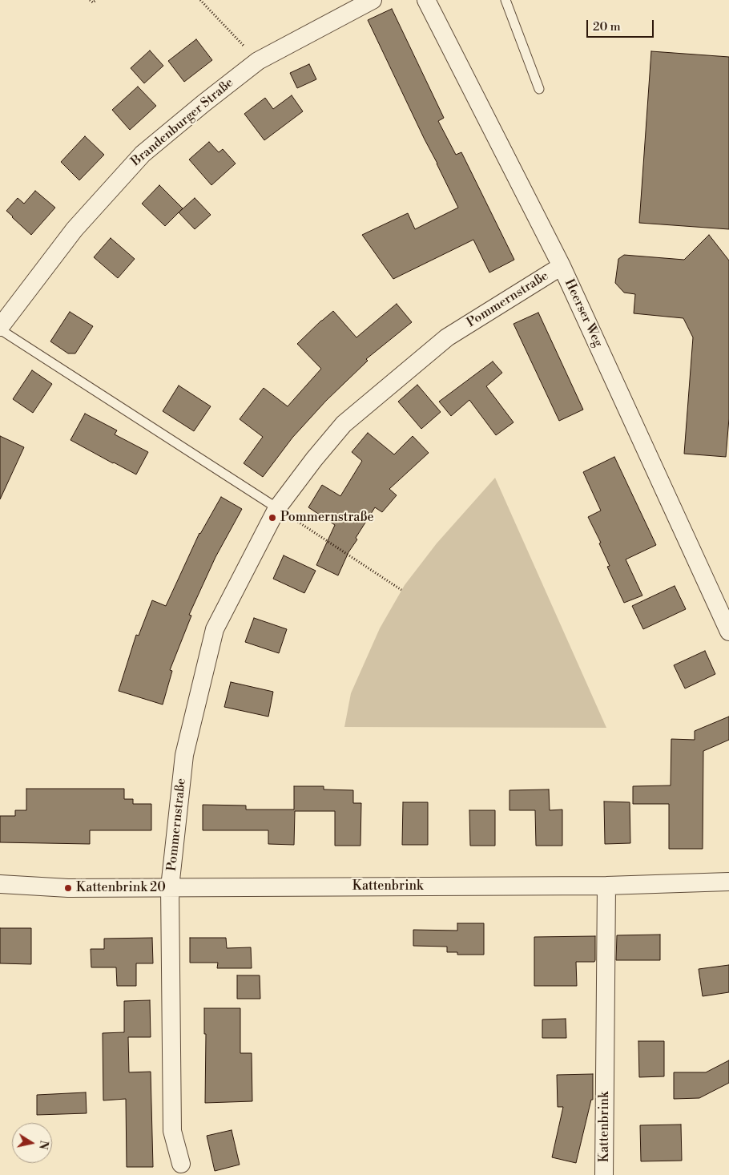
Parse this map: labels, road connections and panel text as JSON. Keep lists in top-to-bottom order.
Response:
{
  "streets": {
    "street": [
      "Brandenburger Straße",
      "Pommernstraße",
      "Heerser Weg",
      "Kattenbrink"
    ]
  },
  "crossings": [
    ["Pommernstraße", "Heerser Weg"],
    ["Pommernstraße", "Kattenbrink"]
  ],
  "places": ["Pommernstraße", "Kattenbrink 20"],
  "scale_bar": "20 m",
  "north": "right"
}
